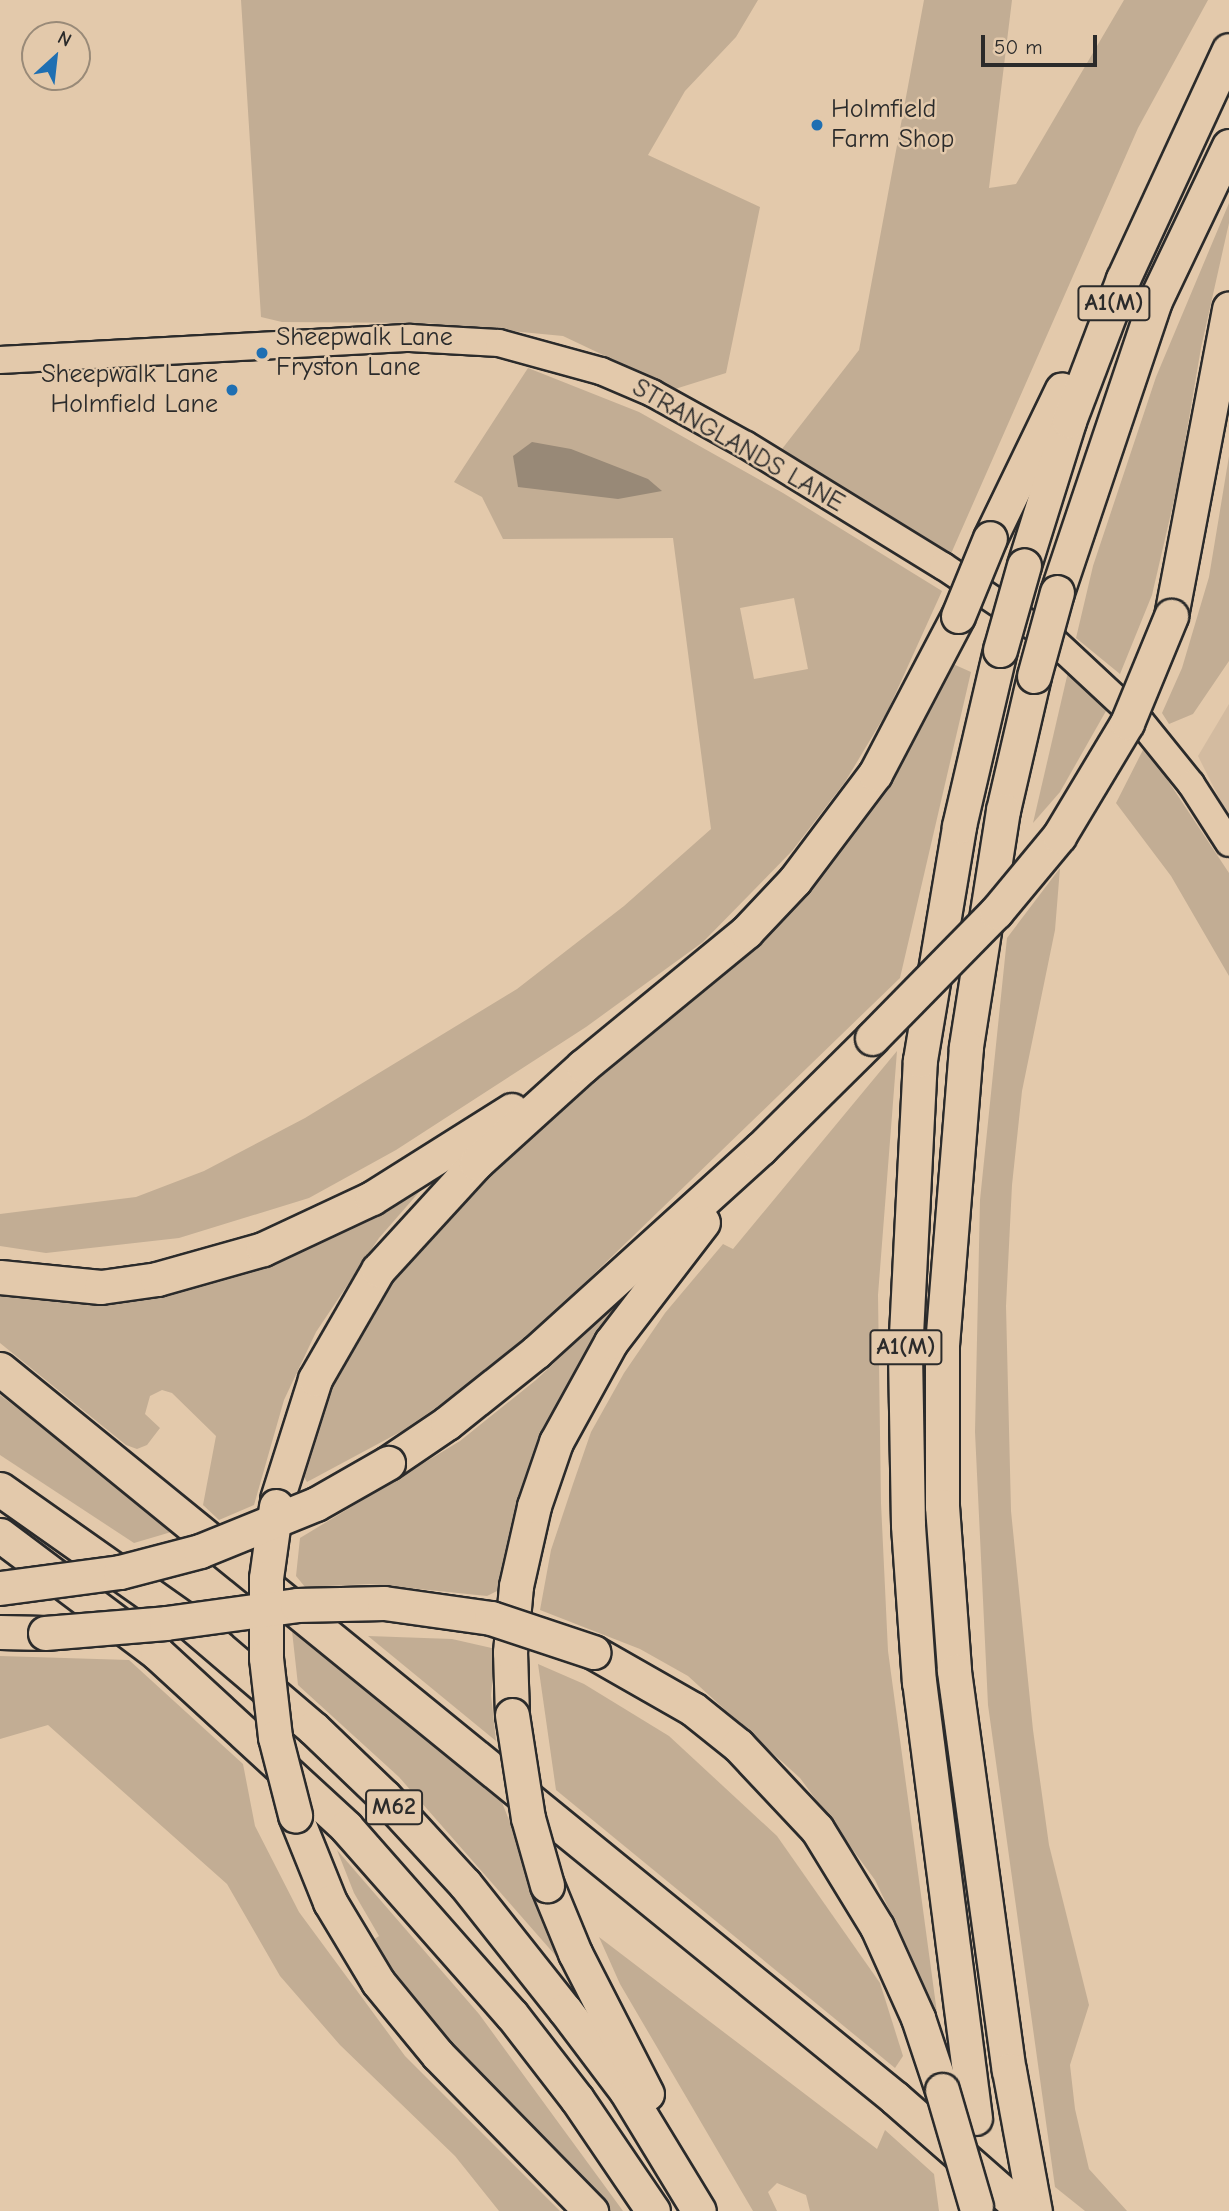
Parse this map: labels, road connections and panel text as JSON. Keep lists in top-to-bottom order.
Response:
{
  "streets": {
    "highway": ["A1(M)", "M62"],
    "main road": ["STRANGLANDS LANE"]
  },
  "places": ["Holmfield Farm Shop", "Sheepwalk Lane Fryston Lane", "Sheepwalk Lane Holmfield Lane"],
  "scale_bar": "50 m",
  "north": "top right"
}
